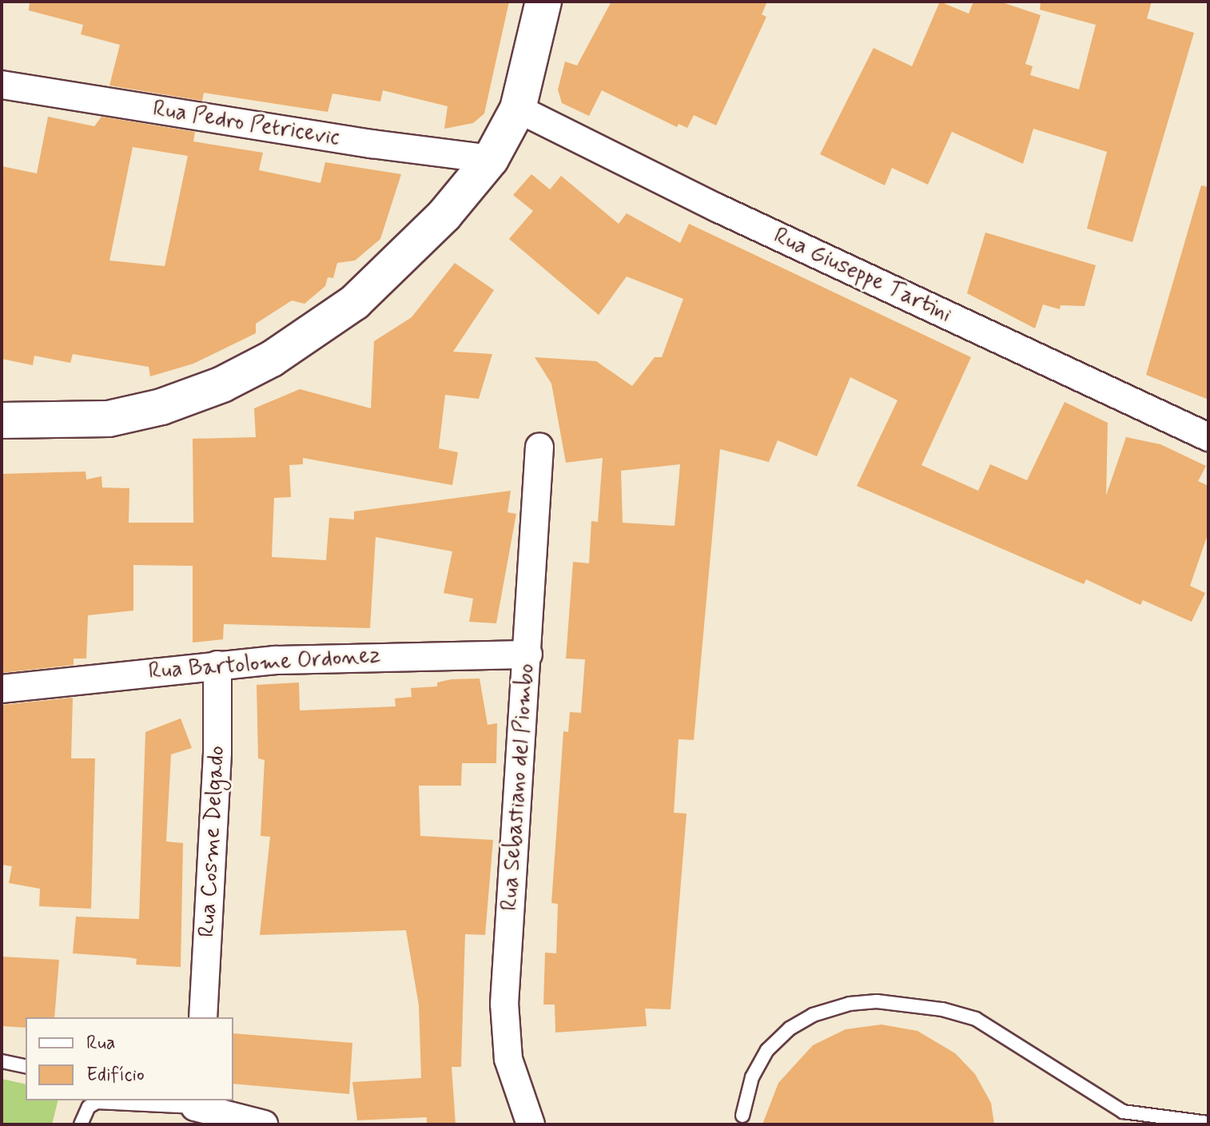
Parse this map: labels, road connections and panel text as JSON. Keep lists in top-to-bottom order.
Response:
{
  "streets": {
    "street": [
      "Rua Pedro Petricevic",
      "Rua Giuseppe Tartini",
      "Rua Bartolome Ordonez",
      "Rua Sebastiano del Piombo",
      "Rua Cosme Delgado"
    ]
  },
  "crossings": [
    ["Rua Bartolome Ordonez", "Rua Sebastiano del Piombo"],
    ["Rua Bartolome Ordonez", "Rua Cosme Delgado"]
  ],
  "legend": ["Rua", "Edifício"]
}
